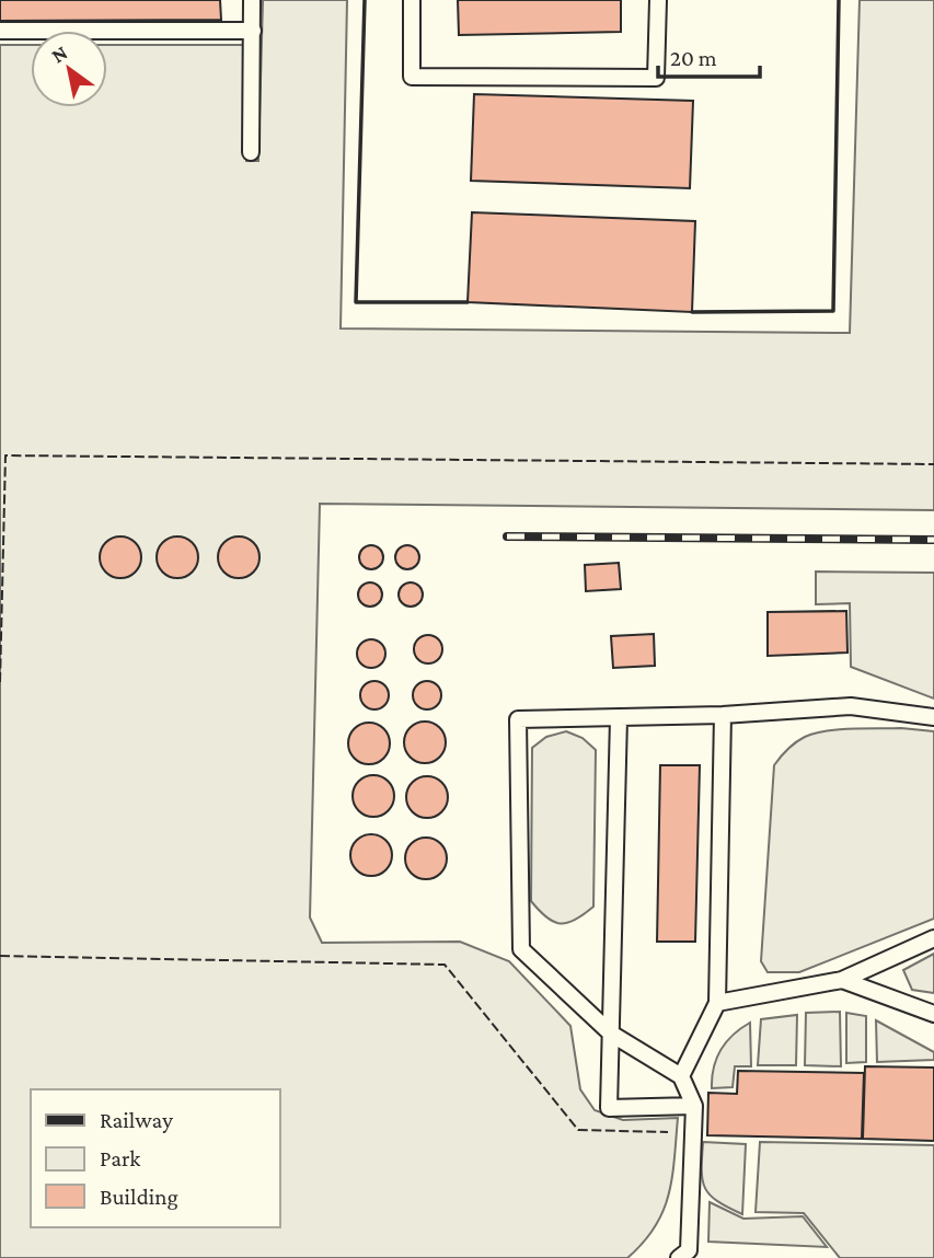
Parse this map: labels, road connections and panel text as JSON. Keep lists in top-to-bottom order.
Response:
{
  "legend": ["Railway", "Park", "Building"],
  "scale_bar": "20 m",
  "north": "top left"
}
